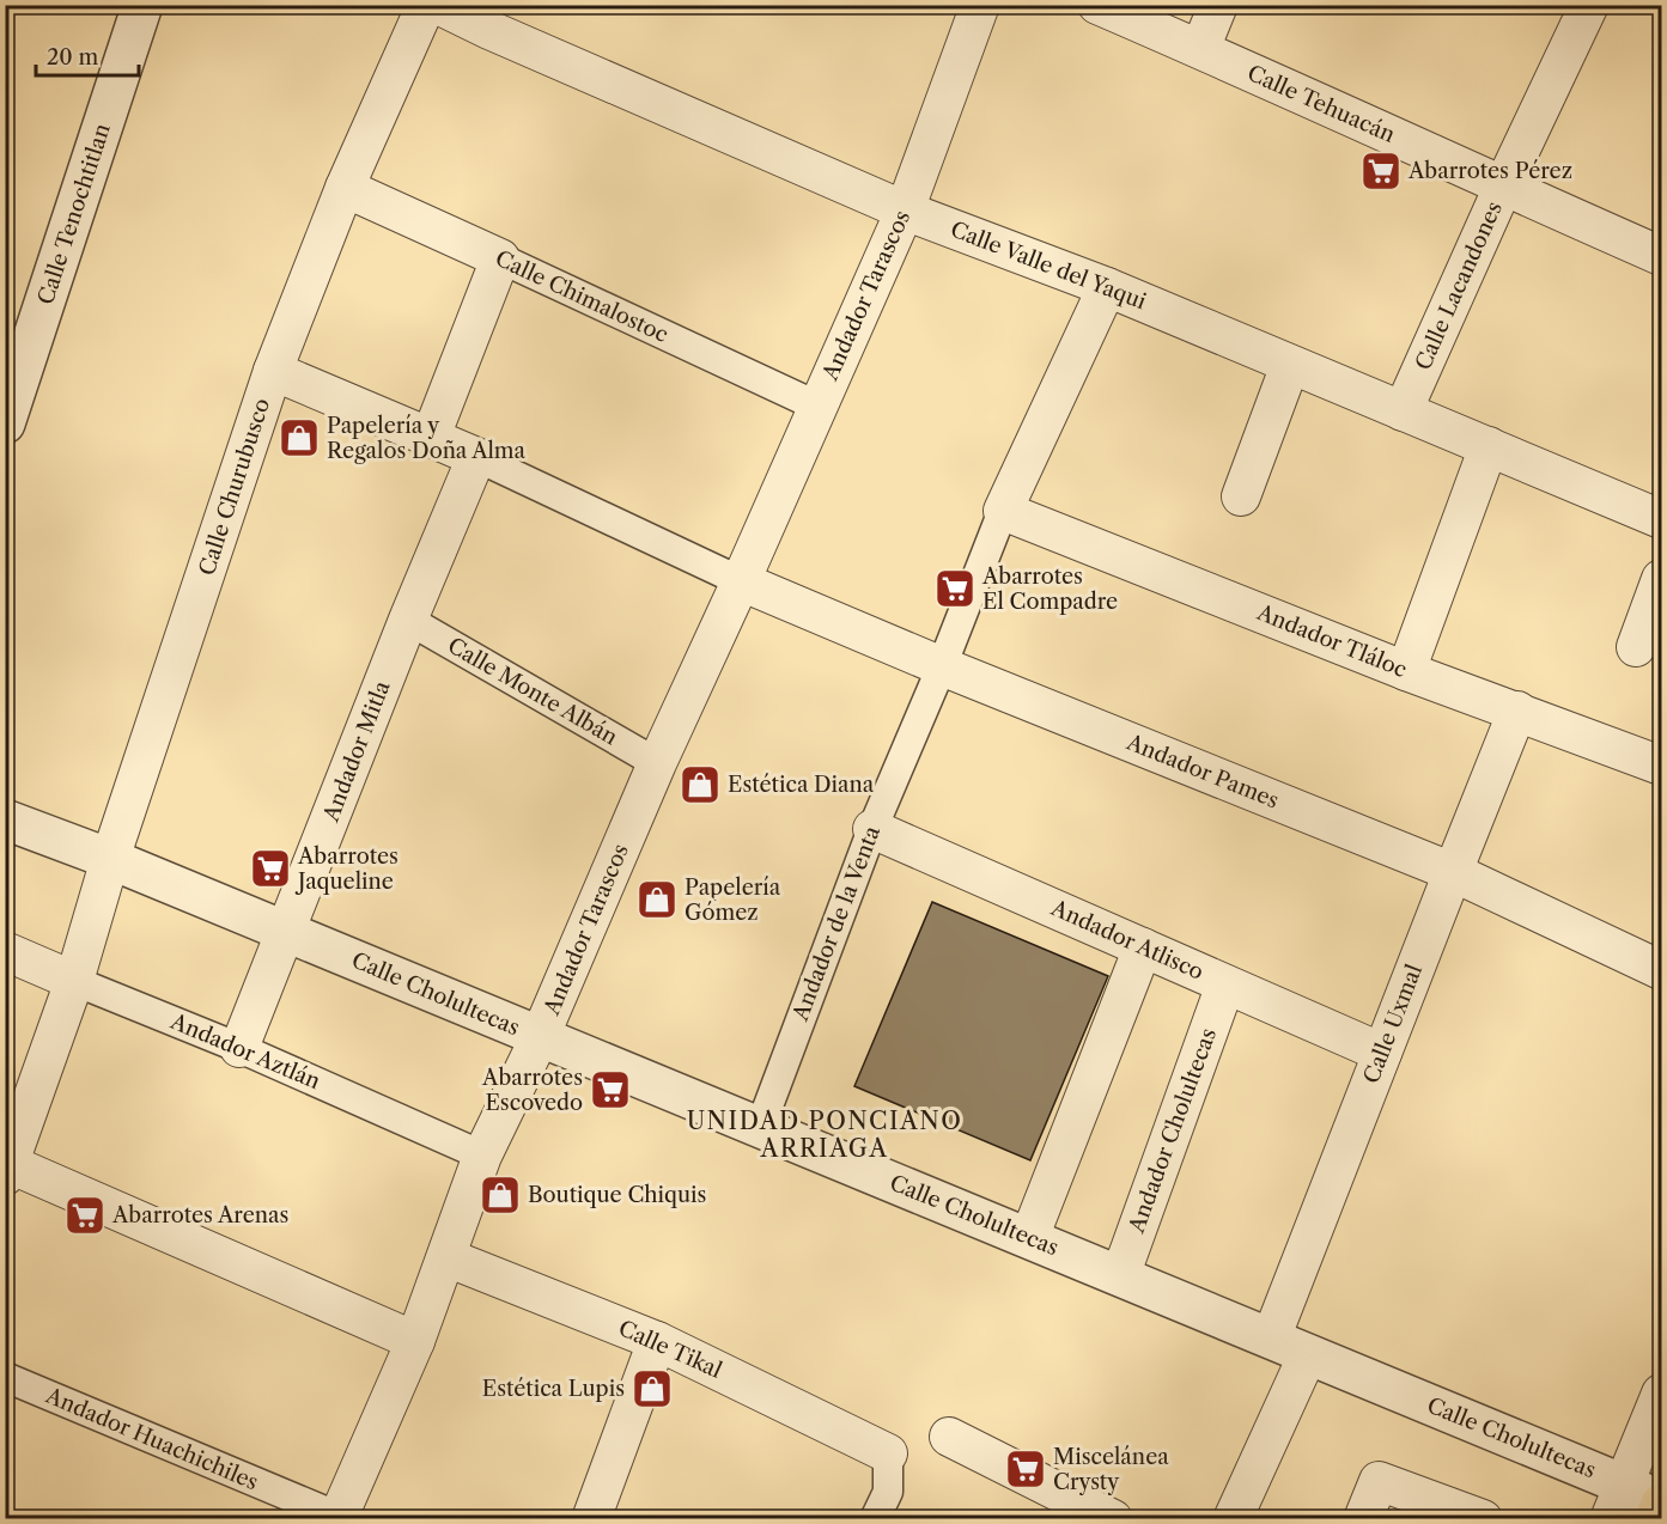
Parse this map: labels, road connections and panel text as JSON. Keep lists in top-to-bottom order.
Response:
{
  "streets": {
    "street": [
      "Calle Tehuacán",
      "Calle Tenochtitlan",
      "Calle Valle del Yaqui",
      "Calle Lacandones",
      "Andador Tarascos",
      "Calle Chimalostoc",
      "Calle Churubusco",
      "Andador Tláloc",
      "Calle Monte Albán",
      "Andador Mitla",
      "Andador Pames",
      "Andador de la Venta",
      "Andador Atlisco",
      "Calle Cholultecas",
      "Calle Uxmal",
      "Andador Aztlán",
      "Andador Cholultecas",
      "Calle Tikal",
      "Andador Huachichiles"
    ]
  },
  "crossings": [
    ["Calle Tehuacán", "Calle Lacandones"],
    ["Calle Valle del Yaqui", "Calle Lacandones"],
    ["Calle Valle del Yaqui", "Andador Tarascos"],
    ["Calle Valle del Yaqui", "Andador de la Venta"],
    ["Andador Tarascos", "Calle Chimalostoc"],
    ["Andador Tarascos", "Calle Monte Albán"],
    ["Andador Tarascos", "Andador Pames"],
    ["Andador Tarascos", "Calle Cholultecas"],
    ["Andador Tarascos", "Andador Aztlán"],
    ["Andador Tarascos", "Calle Tikal"],
    ["Andador Tarascos", "Andador Huachichiles"],
    ["Calle Chimalostoc", "Calle Churubusco"],
    ["Calle Churubusco", "Calle Cholultecas"],
    ["Calle Churubusco", "Andador Aztlán"],
    ["Andador Tláloc", "Andador de la Venta"],
    ["Andador Tláloc", "Calle Uxmal"],
    ["Calle Monte Albán", "Andador Mitla"],
    ["Andador Mitla", "Calle Cholultecas"],
    ["Andador Mitla", "Andador Aztlán"],
    ["Andador Pames", "Andador de la Venta"],
    ["Andador Pames", "Calle Uxmal"],
    ["Andador de la Venta", "Andador Atlisco"],
    ["Andador de la Venta", "Calle Cholultecas"],
    ["Andador Atlisco", "Calle Uxmal"],
    ["Andador Atlisco", "Andador Cholultecas"],
    ["Calle Cholultecas", "Calle Uxmal"],
    ["Calle Cholultecas", "Andador Cholultecas"]
  ],
  "districts": ["UNIDAD PONCIANO ARRIAGA"],
  "places": {
    "supermarket": [
      "Abarrotes Pérez",
      "Abarrotes El Compadre",
      "Abarrotes Jaqueline",
      "Abarrotes Escovedo",
      "Abarrotes Arenas",
      "Miscelánea Crysty"
    ],
    "shop": [
      "Papelería y Regalos Doña Alma",
      "Estética Diana",
      "Papelería Gómez",
      "Boutique Chiquis",
      "Estética Lupis"
    ]
  },
  "scale_bar": "20 m"
}
